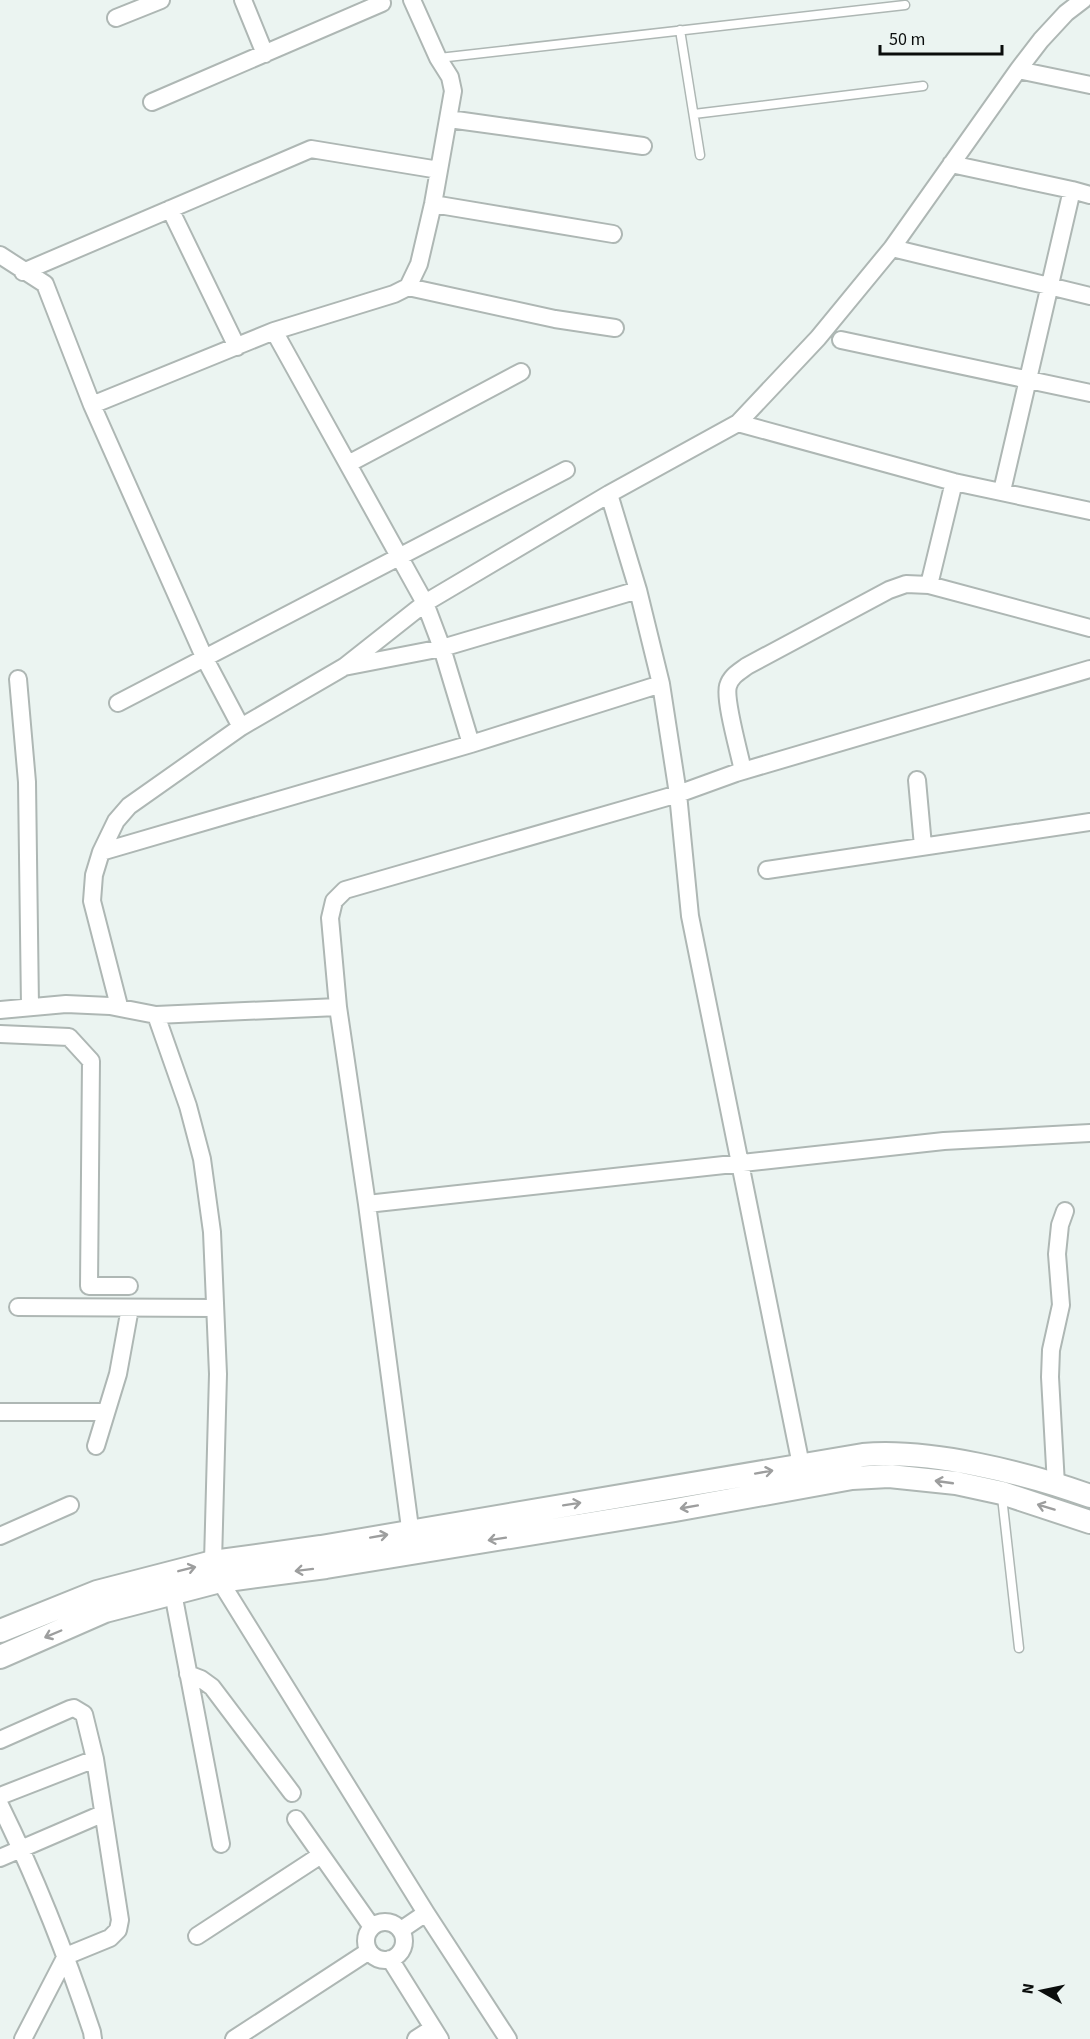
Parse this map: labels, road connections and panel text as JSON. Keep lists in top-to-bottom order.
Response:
{
  "scale_bar": "50 m",
  "north": "left"
}
